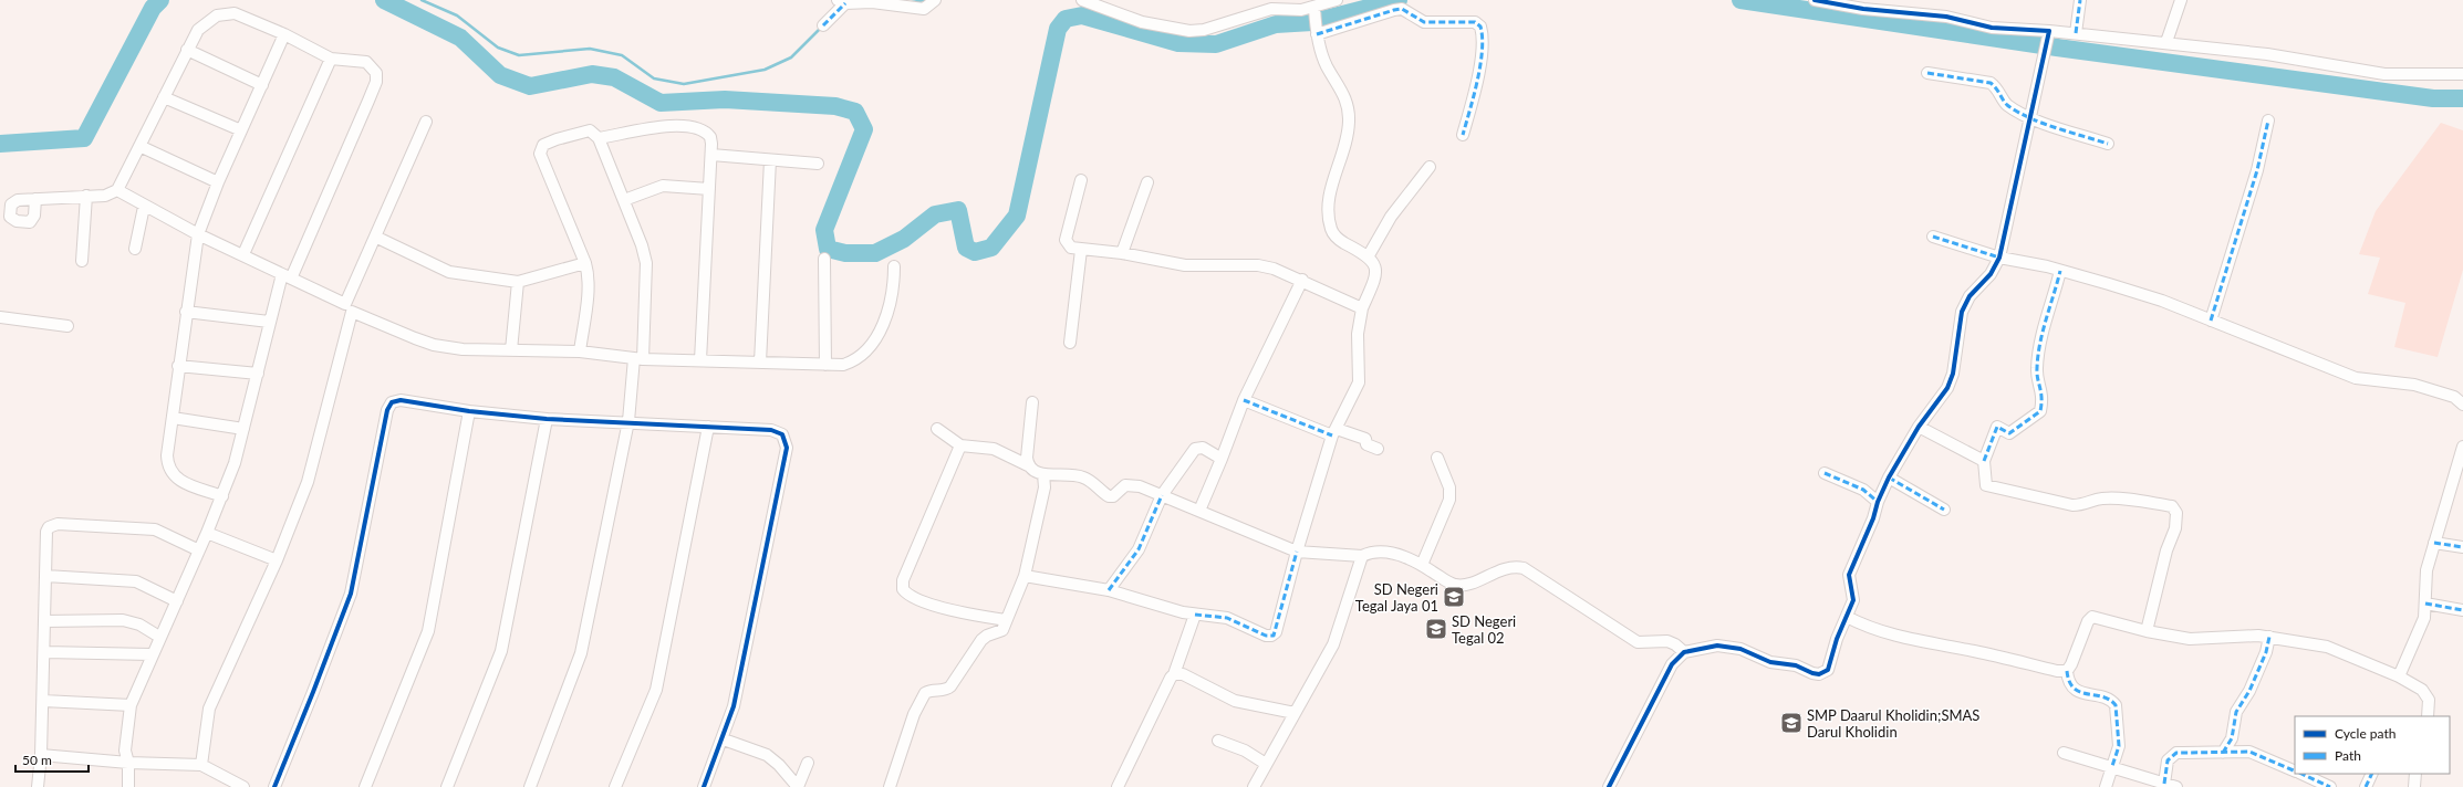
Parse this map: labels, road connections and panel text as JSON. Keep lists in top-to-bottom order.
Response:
{
  "places": {
    "school or university": ["SD Negeri Tegal Jaya 01", "SD Negeri Tegal 02", "SMP Daarul Kholidin;SMAS Darul Kholidin"]
  },
  "legend": ["Cycle path", "Path"],
  "scale_bar": "50 m"
}
